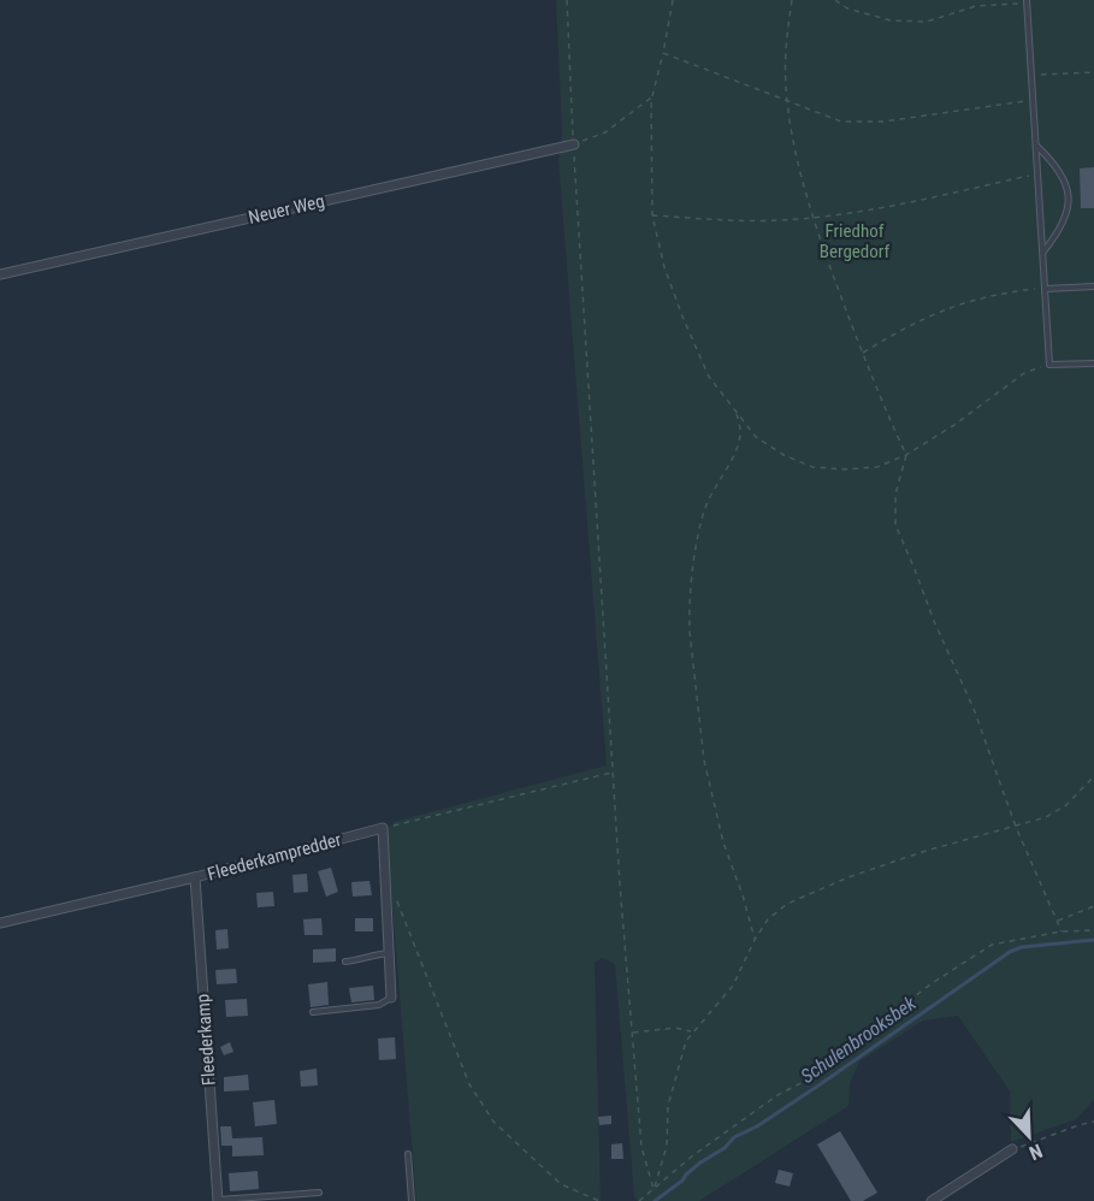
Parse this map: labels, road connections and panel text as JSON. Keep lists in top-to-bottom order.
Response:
{
  "streets": {
    "street": ["Neuer Weg", "Fleederkampredder", "Fleederkamp"]
  },
  "crossings": [
    ["Fleederkampredder", "Fleederkamp"]
  ],
  "water": ["Schulenbrooksbek"],
  "parks": ["Friedhof Bergedorf"],
  "north": "bottom right"
}
